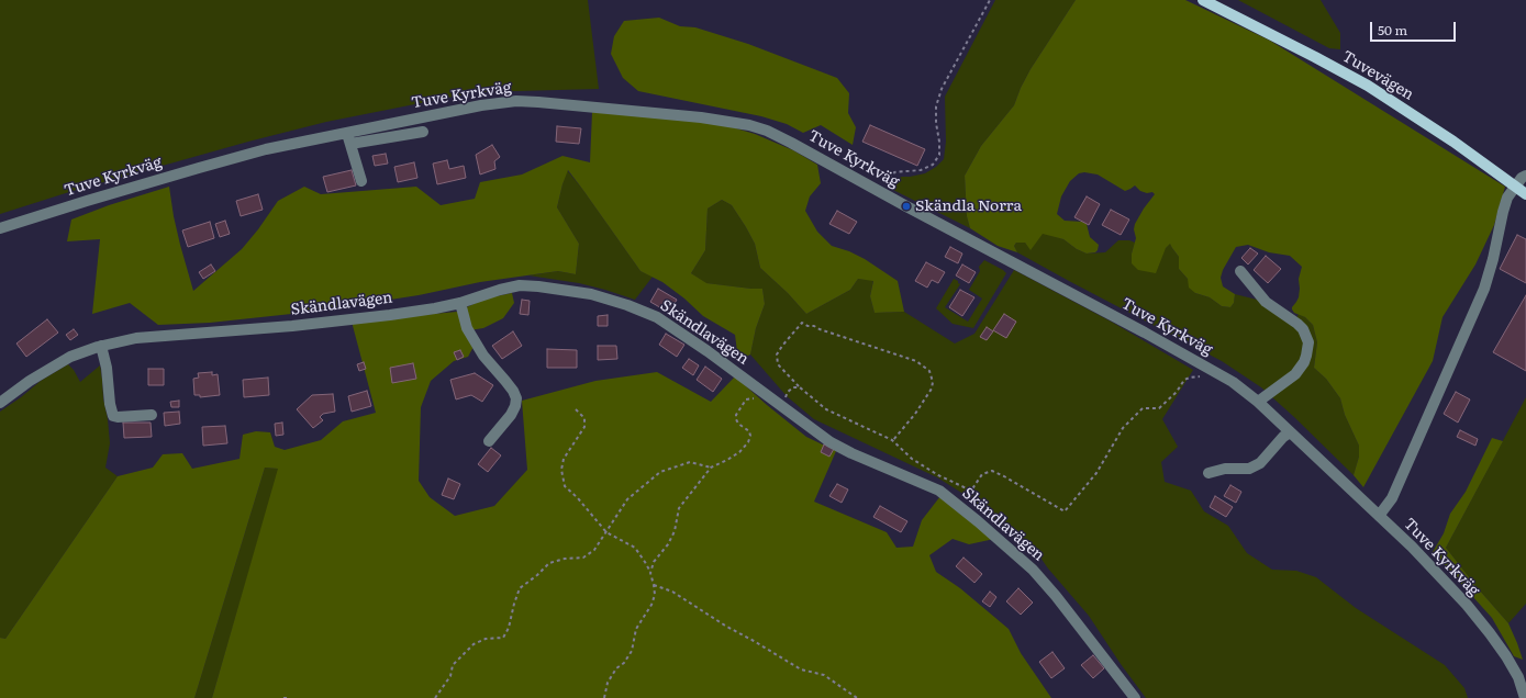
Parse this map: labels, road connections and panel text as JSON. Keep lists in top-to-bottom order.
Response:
{
  "streets": {
    "main road": ["Tuvevägen"],
    "street": ["Tuve Kyrkväg", "Skändlavägen"]
  },
  "places": ["Skändla Norra"],
  "scale_bar": "50 m"
}
